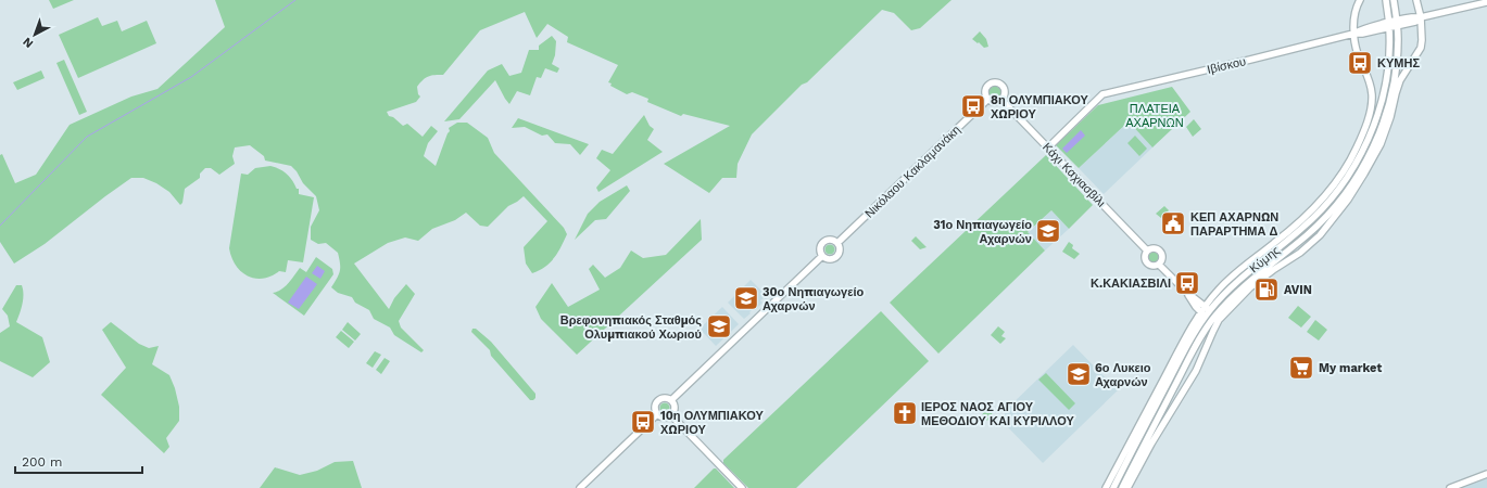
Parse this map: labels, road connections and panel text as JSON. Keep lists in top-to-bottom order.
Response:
{
  "streets": {
    "street": [
      "Ιβίσκου",
      "Νικόλαου Κακλαμανάκη",
      "Κάχι Καχιασβίλι",
      "Κύμης"
    ]
  },
  "crossings": [
    ["Ιβίσκου", "Κάχι Καχιασβίλι"],
    ["Ιβίσκου", "Κύμης"],
    ["Νικόλαου Κακλαμανάκη", "Κάχι Καχιασβίλι"]
  ],
  "parks": ["ΠΛΑΤΕΙΑ ΑΧΑΡΝΩΝ"],
  "places": {
    "bus stop": [
      "ΚΥΜΗΣ",
      "8η ΟΛΥΜΠΙΑΚΟΥ ΧΩΡΙΟΥ",
      "Κ.ΚΑΚΙΑΣΒΙΛΙ",
      "10η ΟΛΥΜΠΙΑΚΟΥ ΧΩΡΙΟΥ"
    ],
    "public building": ["ΚΕΠ ΑΧΑΡΝΩΝ ΠΑΡΑΡΤΗΜΑ Δ"],
    "school or university": [
      "31ο Νηπιαγωγείο Αχαρνών",
      "30ο Νηπιαγωγείο Αχαρνών",
      "Βρεφονηπιακός Σταθμός Ολυμπιακού Χωριού",
      "6ο Λυκειο Αχαρνών"
    ],
    "fuel station": ["AVIN"],
    "supermarket": ["My market"],
    "church": ["ΙΕΡΟΣ ΝΑΟΣ ΑΓΙΟΥ ΜΕΘΟΔΙΟΥ ΚΑΙ ΚΥΡΙΛΛΟΥ"]
  },
  "scale_bar": "200 m",
  "north": "bottom left"
}
